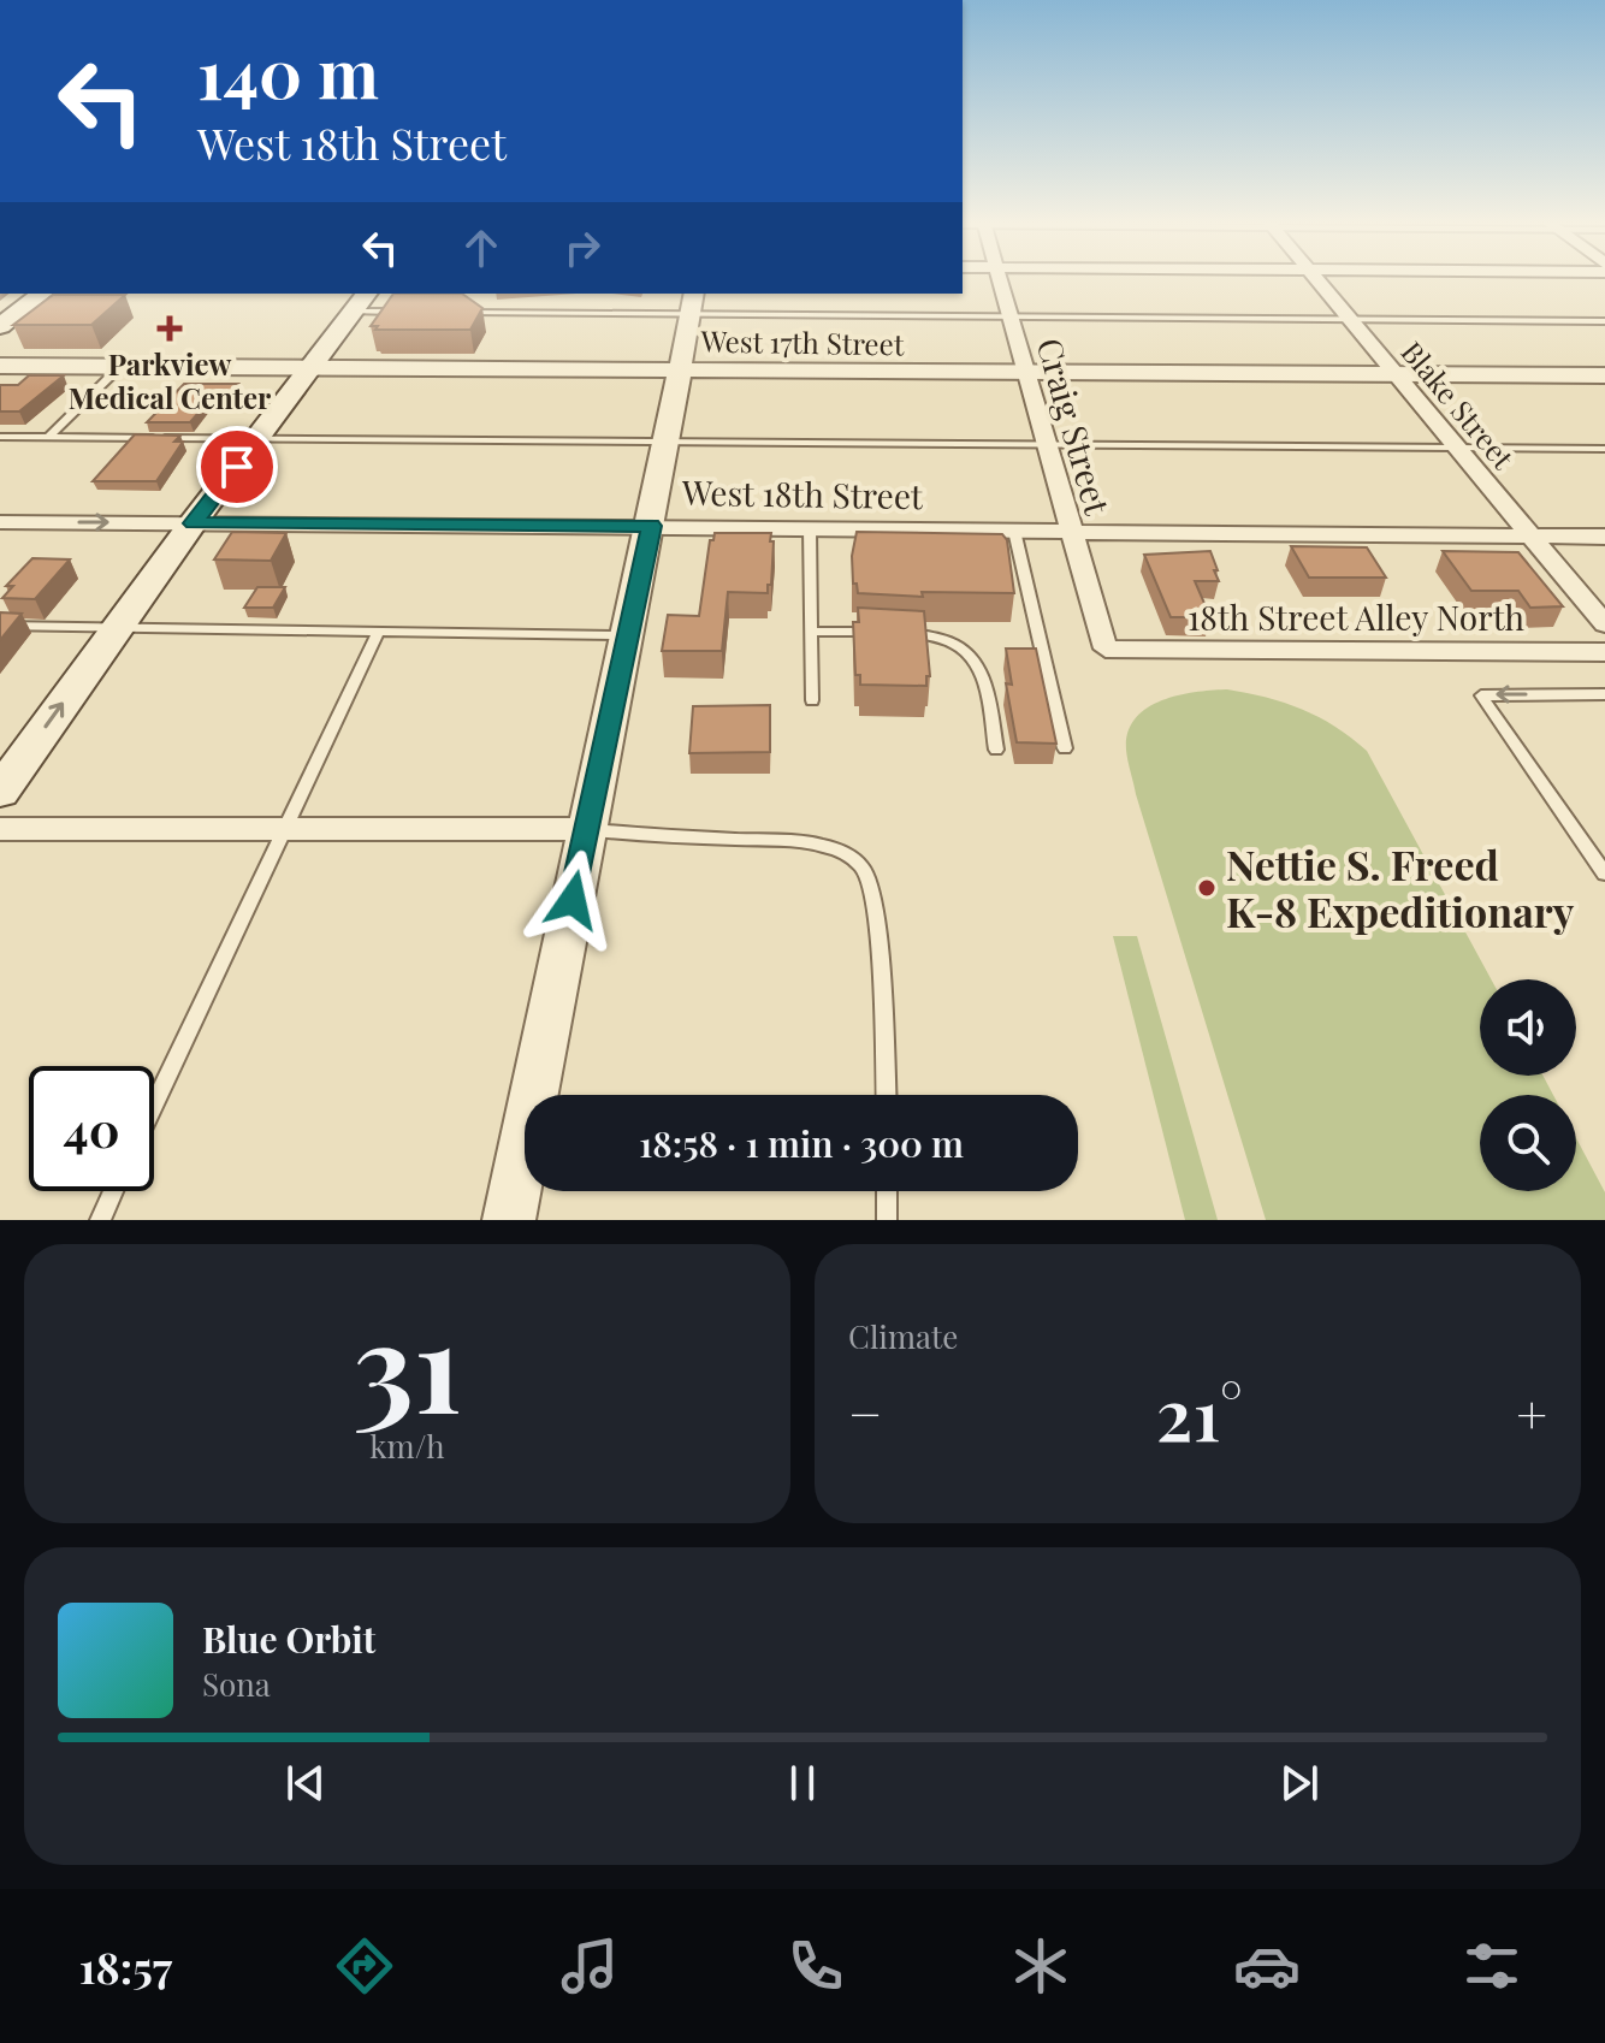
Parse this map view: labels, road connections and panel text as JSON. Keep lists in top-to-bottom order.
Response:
{
  "streets": {
    "street": [
      "West 17th Street",
      "Blake Street",
      "Craig Street",
      "West 18th Street",
      "18th Street Alley North"
    ]
  },
  "crossings": [
    ["West 17th Street", "Blake Street"],
    ["West 17th Street", "Craig Street"],
    ["Blake Street", "West 18th Street"],
    ["Craig Street", "West 18th Street"],
    ["Craig Street", "18th Street Alley North"]
  ],
  "places": {
    "health": ["Parkview Medical Center"],
    "other": ["Nettie S. Freed K-8 Expeditionary"]
  },
  "page": {
    "turn": ["140 m", "West 18th Street"],
    "limit": "40",
    "trip": "18:58 · 1 min · 300 m",
    "tile": [
      ["31", "km/h"],
      "Climate"
    ],
    "heat": ["−", "21°", "+"],
    "song": ["Blue Orbit", "Sona"],
    "tabs": "18:57"
  }
}
